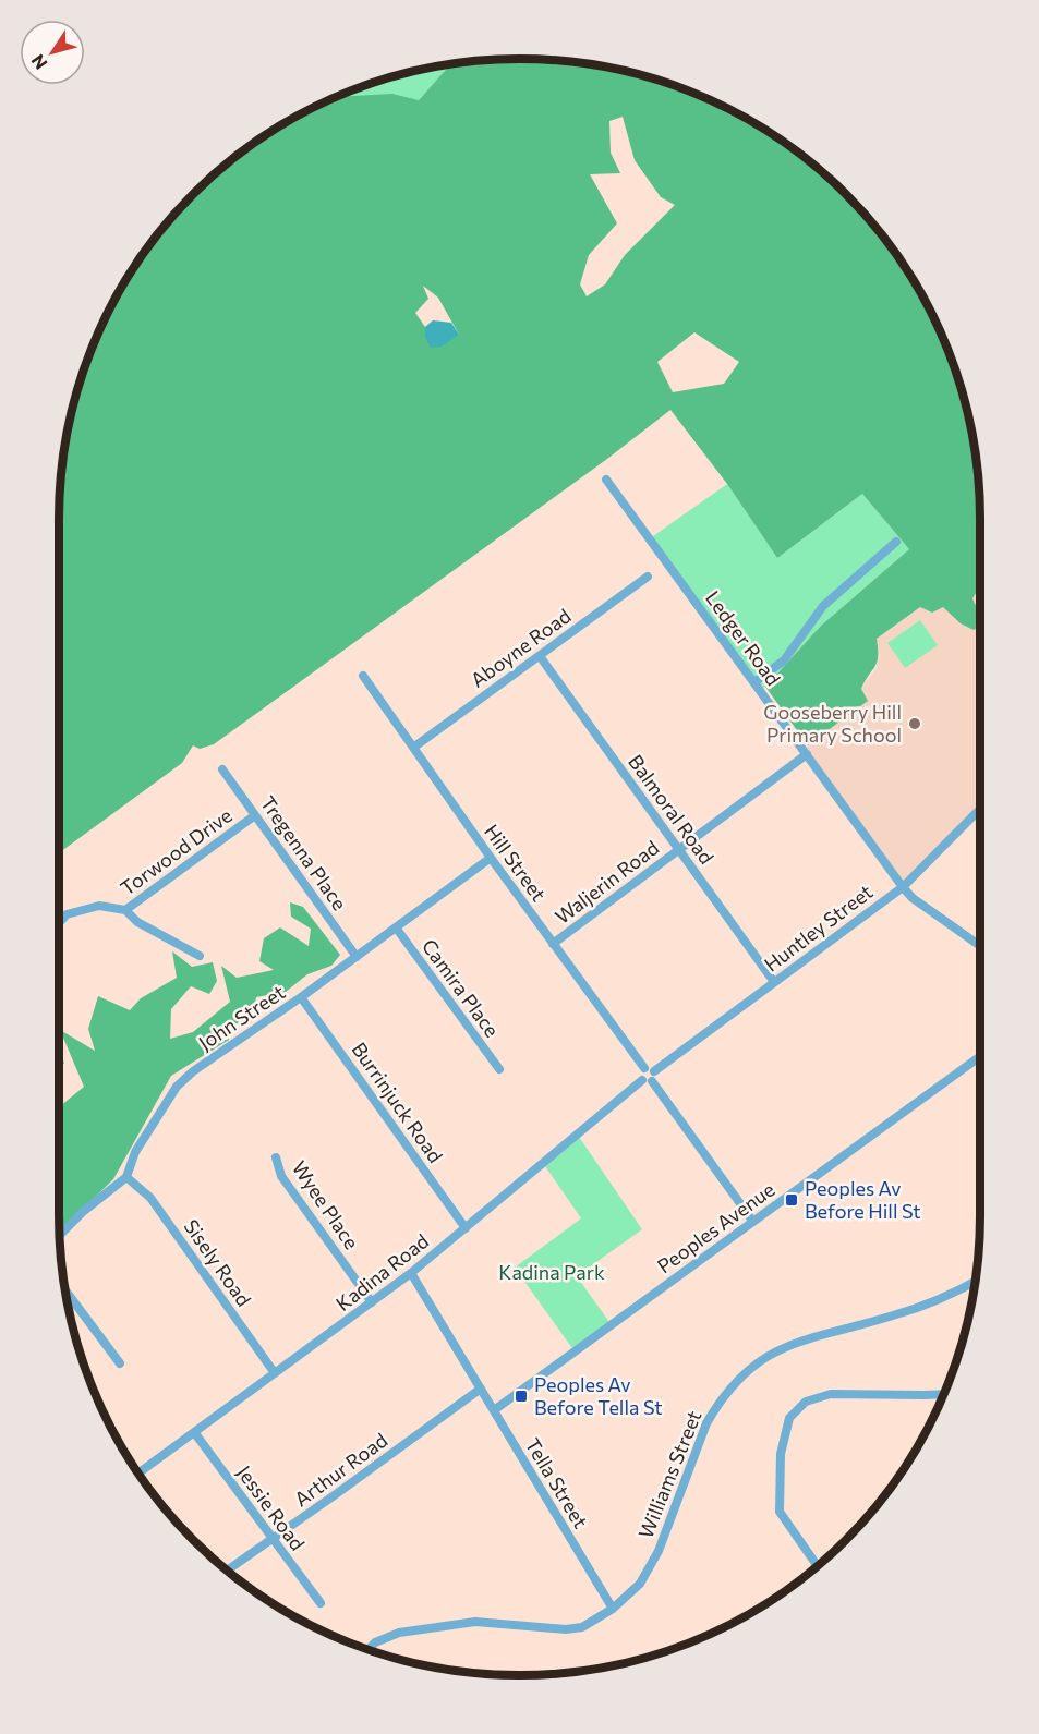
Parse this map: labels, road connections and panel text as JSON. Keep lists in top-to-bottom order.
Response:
{
  "streets": {
    "street": [
      "Ledger Road",
      "Aboyne Road",
      "Balmoral Road",
      "Torwood Drive",
      "Tregenna Place",
      "Hill Street",
      "Waljerin Road",
      "Huntley Street",
      "Camira Place",
      "John Street",
      "Burrinjuck Road",
      "Wyee Place",
      "Peoples Avenue",
      "Sisely Road",
      "Kadina Road",
      "Arthur Road",
      "Williams Street",
      "Tella Street",
      "Jessie Road"
    ]
  },
  "crossings": [
    ["Ledger Road", "Waljerin Road"],
    ["Ledger Road", "Huntley Street"],
    ["Aboyne Road", "Balmoral Road"],
    ["Aboyne Road", "Hill Street"],
    ["Balmoral Road", "Waljerin Road"],
    ["Balmoral Road", "Huntley Street"],
    ["Torwood Drive", "Tregenna Place"],
    ["Tregenna Place", "John Street"],
    ["Hill Street", "Waljerin Road"],
    ["Hill Street", "Huntley Street"],
    ["Hill Street", "John Street"],
    ["Hill Street", "Kadina Road"],
    ["Huntley Street", "Kadina Road"],
    ["Camira Place", "John Street"],
    ["John Street", "Burrinjuck Road"],
    ["John Street", "Sisely Road"],
    ["Burrinjuck Road", "Kadina Road"],
    ["Wyee Place", "Kadina Road"],
    ["Peoples Avenue", "Tella Street"],
    ["Sisely Road", "Kadina Road"],
    ["Kadina Road", "Tella Street"],
    ["Kadina Road", "Jessie Road"],
    ["Arthur Road", "Tella Street"],
    ["Arthur Road", "Jessie Road"],
    ["Williams Street", "Tella Street"]
  ],
  "parks": ["Kadina Park"],
  "places": {
    "other": ["Gooseberry Hill Primary School"],
    "transit": ["Peoples Av Before Hill St", "Peoples Av Before Tella St"]
  },
  "north": "bottom left"
}
